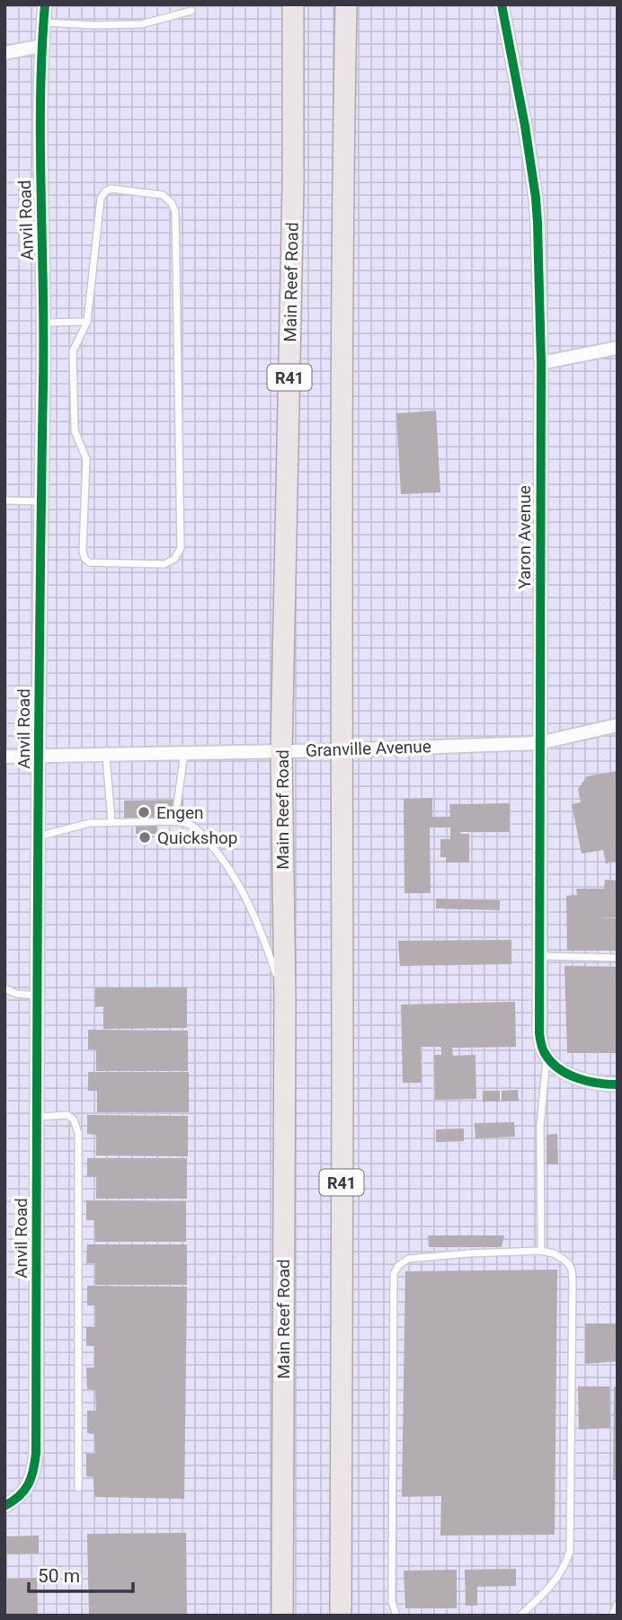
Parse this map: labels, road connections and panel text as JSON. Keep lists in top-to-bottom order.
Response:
{
  "streets": {
    "main road": ["Main Reef Road", "R41"],
    "street": ["Anvil Road", "Yaron Avenue", "Granville Avenue"]
  },
  "crossings": [
    ["Anvil Road", "Granville Avenue"],
    ["Main Reef Road", "Granville Avenue"],
    ["R41", "Granville Avenue"],
    ["Yaron Avenue", "Granville Avenue"]
  ],
  "places": ["Engen", "Quickshop"],
  "scale_bar": "50 m"
}
